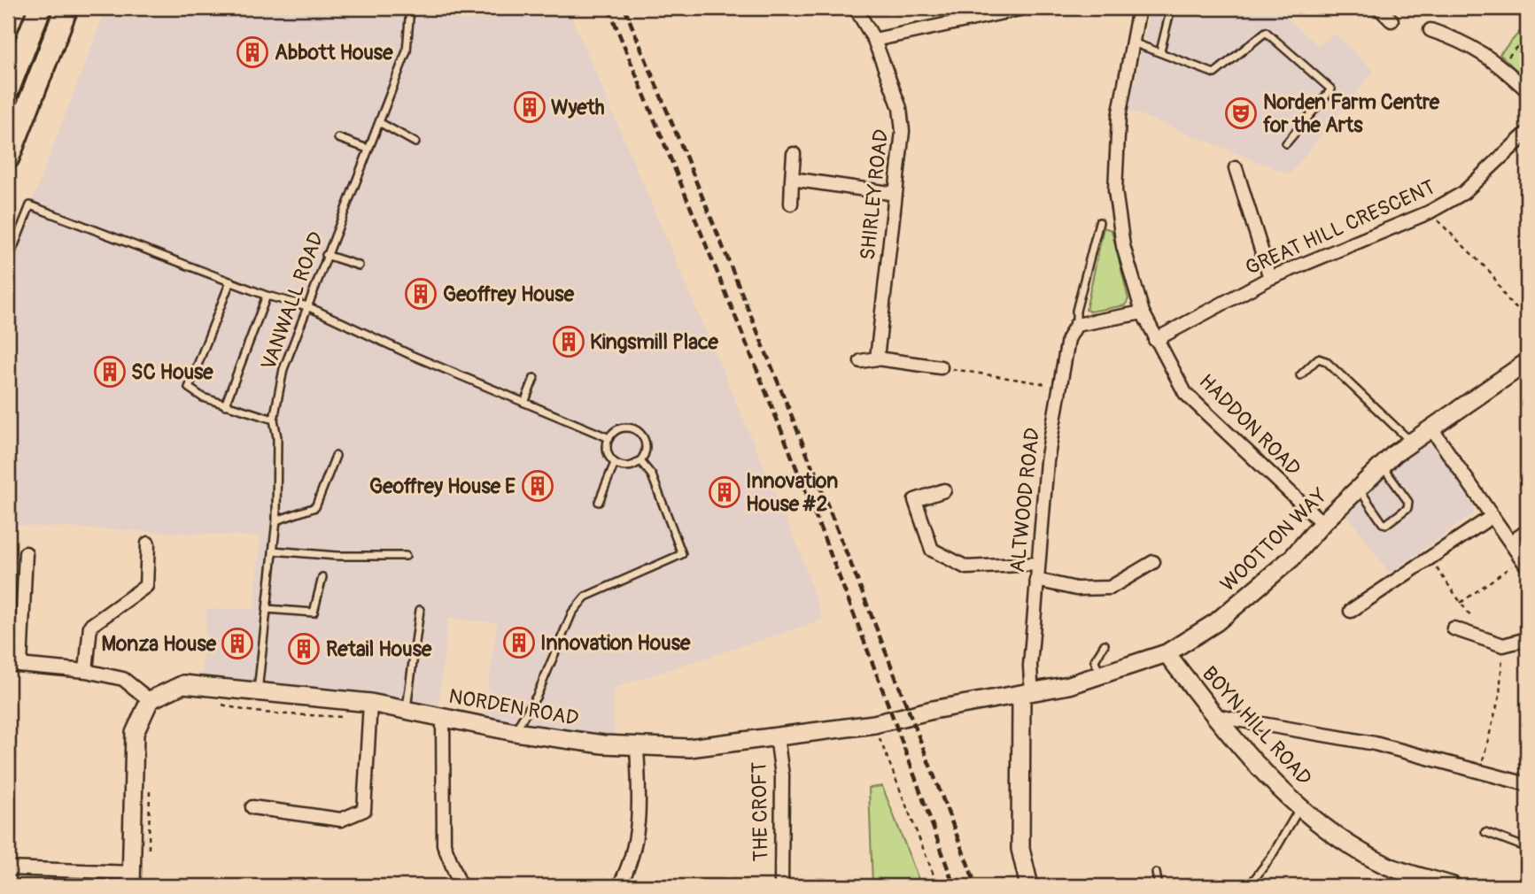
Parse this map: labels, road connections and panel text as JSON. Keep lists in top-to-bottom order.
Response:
{
  "streets": {
    "street": [
      "SHIRLEY ROAD",
      "GREAT HILL CRESCENT",
      "HADDON ROAD",
      "ALTWOOD ROAD",
      "WOOTTON WAY",
      "NORDEN ROAD",
      "BOYN HILL ROAD",
      "THE CROFT"
    ],
    "lane": ["VANWALL ROAD"]
  },
  "crossings": [
    ["GREAT HILL CRESCENT", "HADDON ROAD"],
    ["VANWALL ROAD", "NORDEN ROAD"],
    ["HADDON ROAD", "WOOTTON WAY"],
    ["ALTWOOD ROAD", "WOOTTON WAY"],
    ["ALTWOOD ROAD", "NORDEN ROAD"],
    ["WOOTTON WAY", "NORDEN ROAD"],
    ["WOOTTON WAY", "BOYN HILL ROAD"],
    ["NORDEN ROAD", "THE CROFT"]
  ],
  "places": {
    "building": [
      "Abbott House",
      "Wyeth",
      "Geoffrey House",
      "Kingsmill Place",
      "SC House",
      "Geoffrey House E",
      "Innovation House #2",
      "Innovation House",
      "Monza House",
      "Retail House"
    ],
    "theatre": ["Norden Farm Centre for the Arts"]
  }
}
